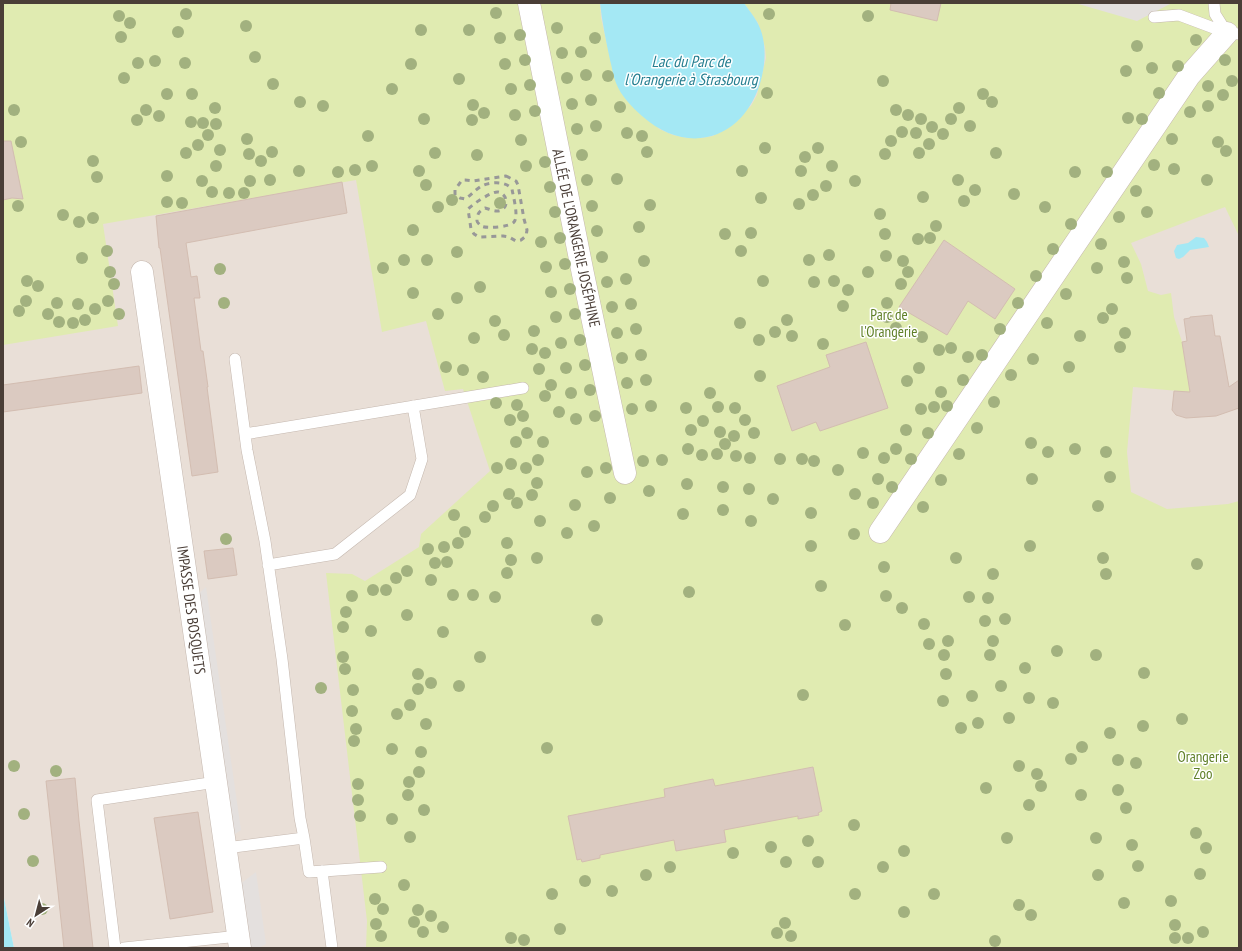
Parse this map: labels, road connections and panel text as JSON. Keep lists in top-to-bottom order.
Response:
{
  "streets": {
    "street": ["ALLÉE DE L'ORANGERIE JOSÉPHINE", "IMPASSE DES BOSQUETS"]
  },
  "water": ["Lac du Parc de l'Orangerie à Strasbourg"],
  "parks": ["Parc de l'Orangerie", "Orangerie Zoo"],
  "north": "bottom left"
}
